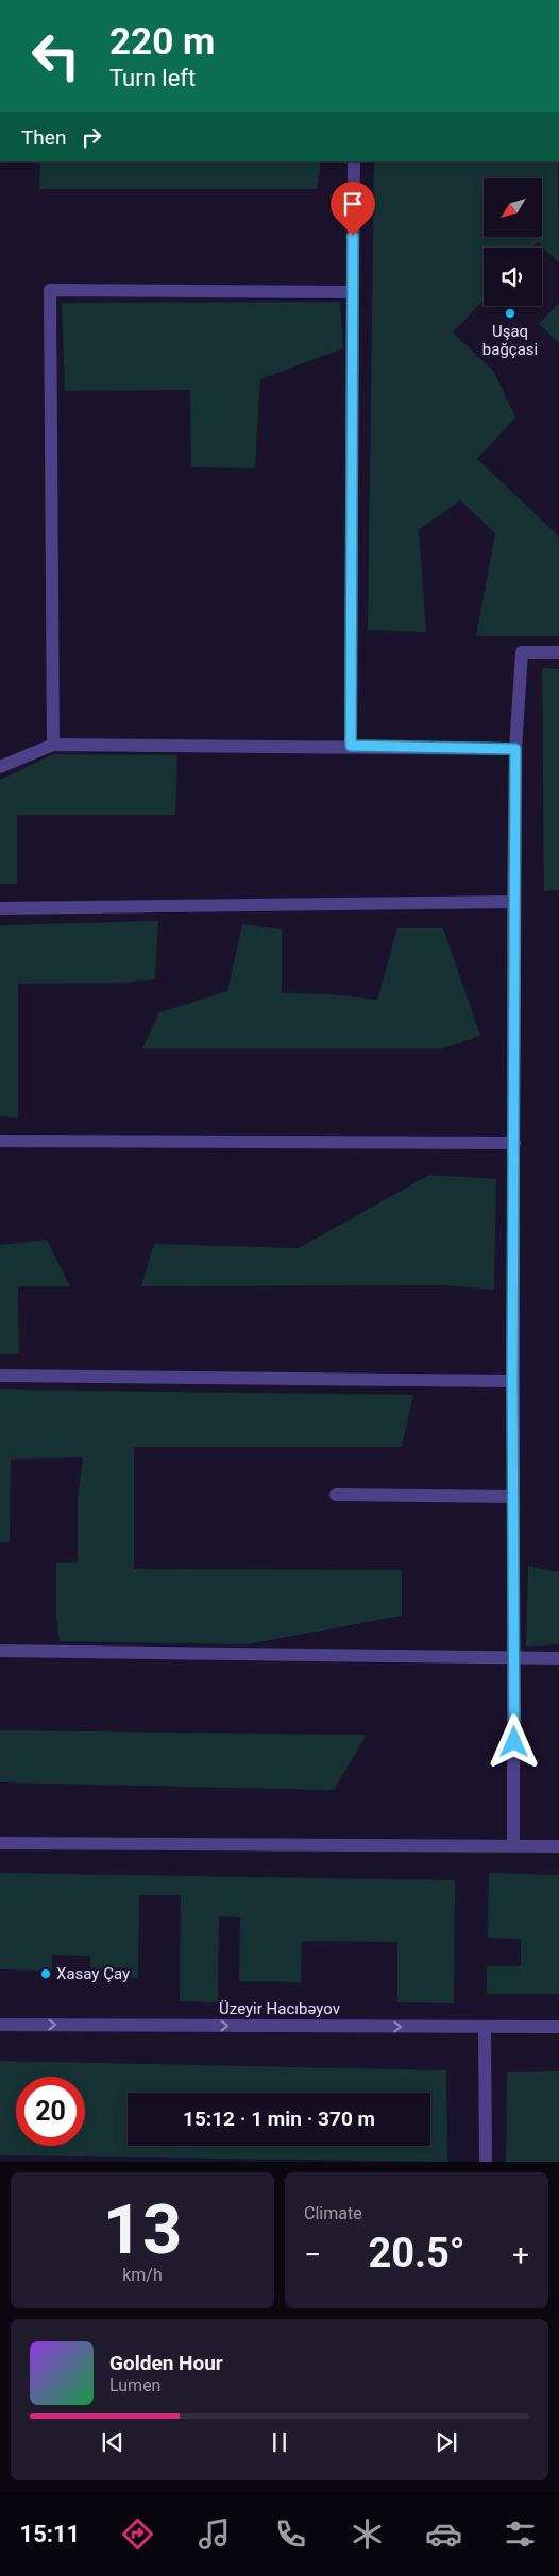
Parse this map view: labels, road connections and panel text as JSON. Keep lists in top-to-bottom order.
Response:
{
  "streets": {
    "street": ["Üzeyir Hacıbəyov"]
  },
  "one_way": ["Üzeyir Hacıbəyov"],
  "places": ["Uşaq bağçasi", "Xasay Çay"],
  "north": "bottom left",
  "page": {
    "turn": ["220 m", "Turn left"],
    "then": "Then",
    "limit": "20",
    "trip": "15:12 · 1 min · 370 m",
    "tile": [
      ["13", "km/h"],
      "Climate"
    ],
    "heat": ["−", "20.5°", "+"],
    "song": ["Golden Hour", "Lumen"],
    "tabs": "15:11"
  }
}
